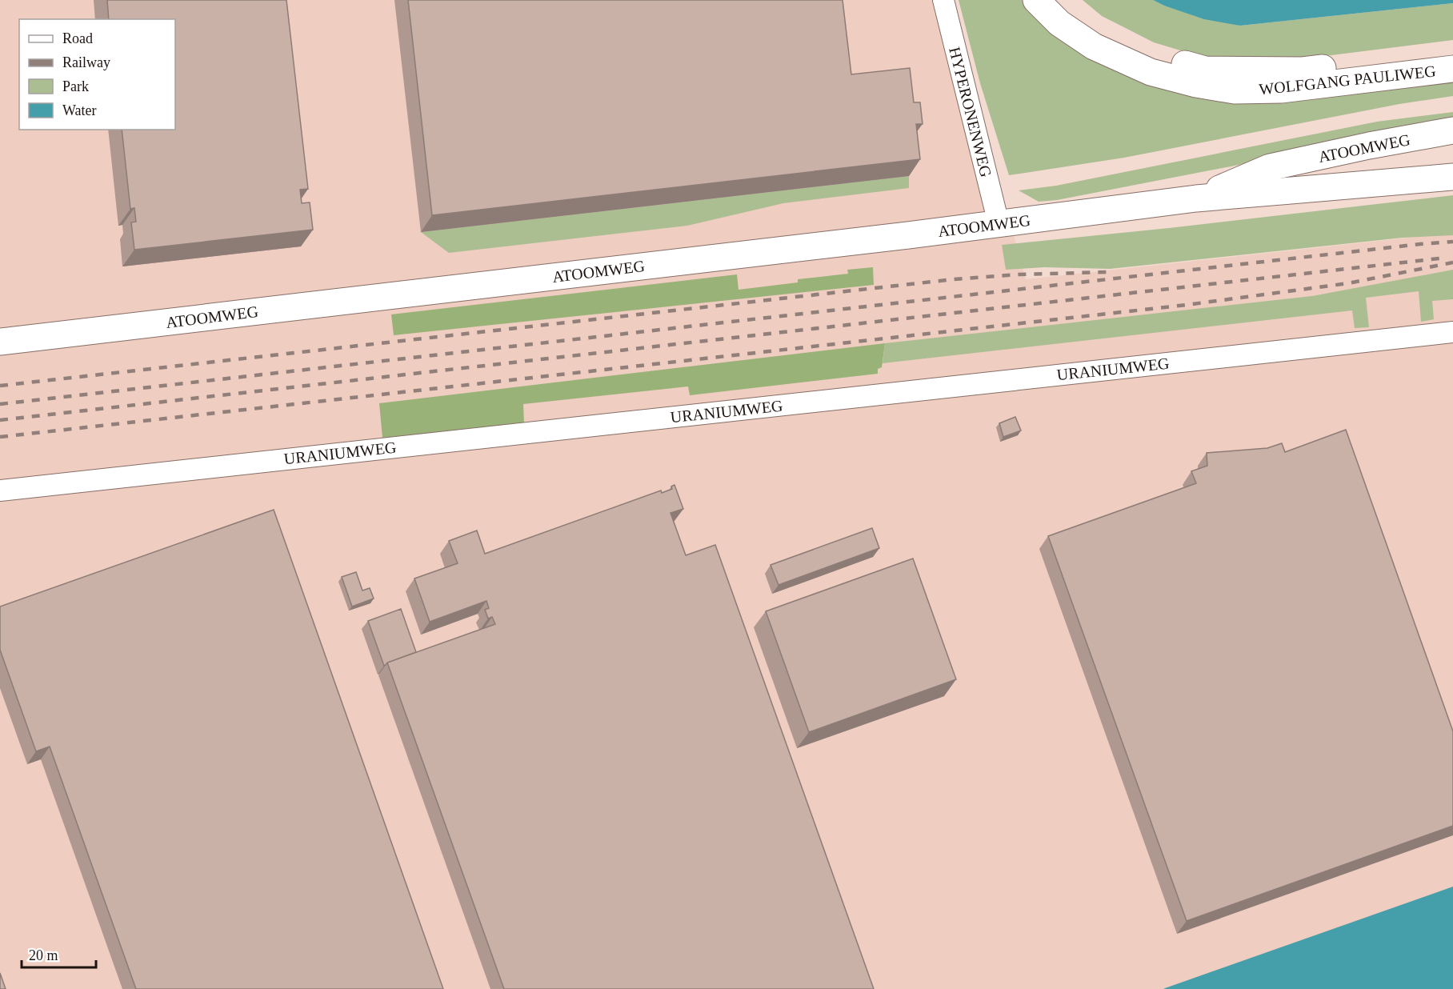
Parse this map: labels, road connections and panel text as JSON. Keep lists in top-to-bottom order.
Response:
{
  "streets": {
    "street": [
      "WOLFGANG PAULIWEG",
      "HYPERONENWEG",
      "ATOOMWEG",
      "URANIUMWEG"
    ]
  },
  "crossings": [
    ["HYPERONENWEG", "ATOOMWEG"]
  ],
  "legend": [
    "Road",
    "Railway",
    "Park",
    "Water"
  ],
  "scale_bar": "20 m"
}
